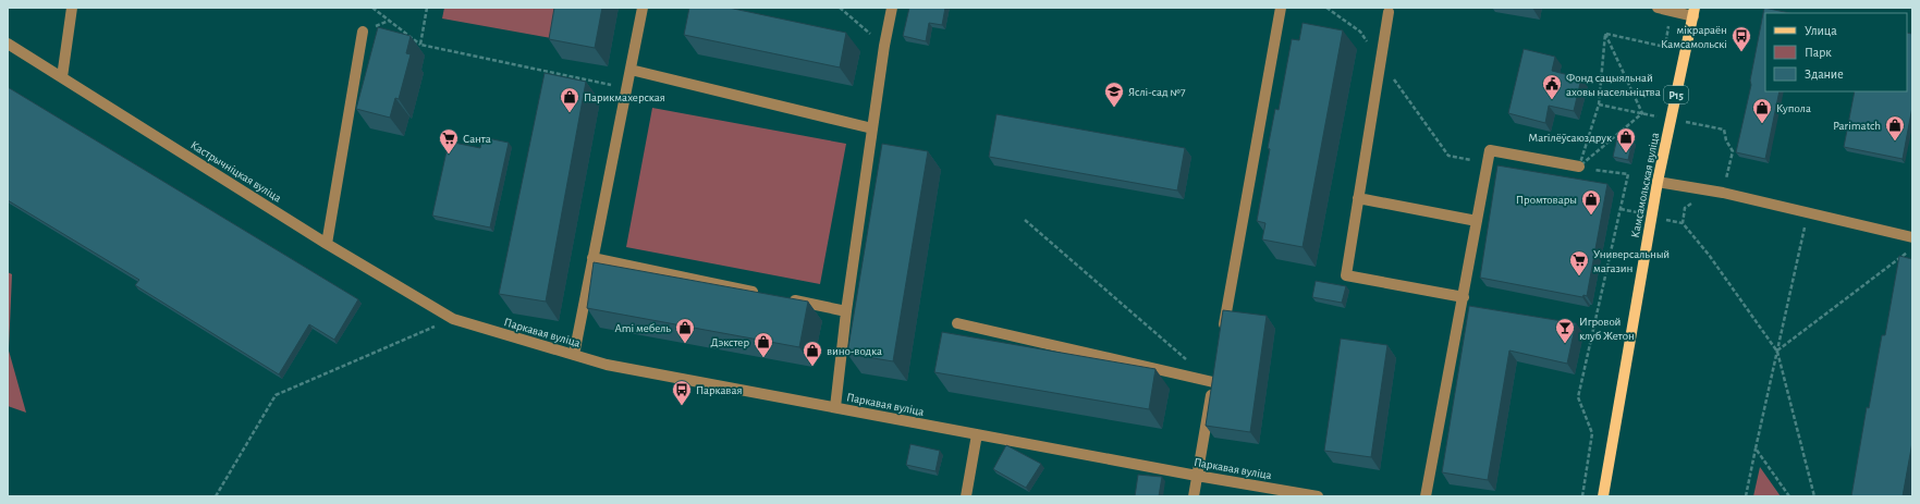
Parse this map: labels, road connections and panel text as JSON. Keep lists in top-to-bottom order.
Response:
{
  "streets": {
    "main road": ["Р15", "Камсамольская вуліца"],
    "street": ["Кастрычніцкая вуліца", "Паркавая вуліца"]
  },
  "crossings": [
    ["Кастрычніцкая вуліца", "Паркавая вуліца"]
  ],
  "places": {
    "bus stop": ["мікрараён Камсамольскі", "Паркавая"],
    "public building": ["Фонд сацыяльнай аховы насельніцтва"],
    "school or university": ["Яслі-сад №7"],
    "shop": [
      "Парикмахерская",
      "Купола",
      "Parimatch",
      "Магілёўсаюздрук",
      "Промтовары",
      "Ami мебель",
      "Дэкстер",
      "вино-водка"
    ],
    "supermarket": ["Санта", "Универсальный магазин"],
    "bar": ["Игровой клуб Жетон"]
  },
  "legend": ["Улица", "Парк", "Здание"]
}
